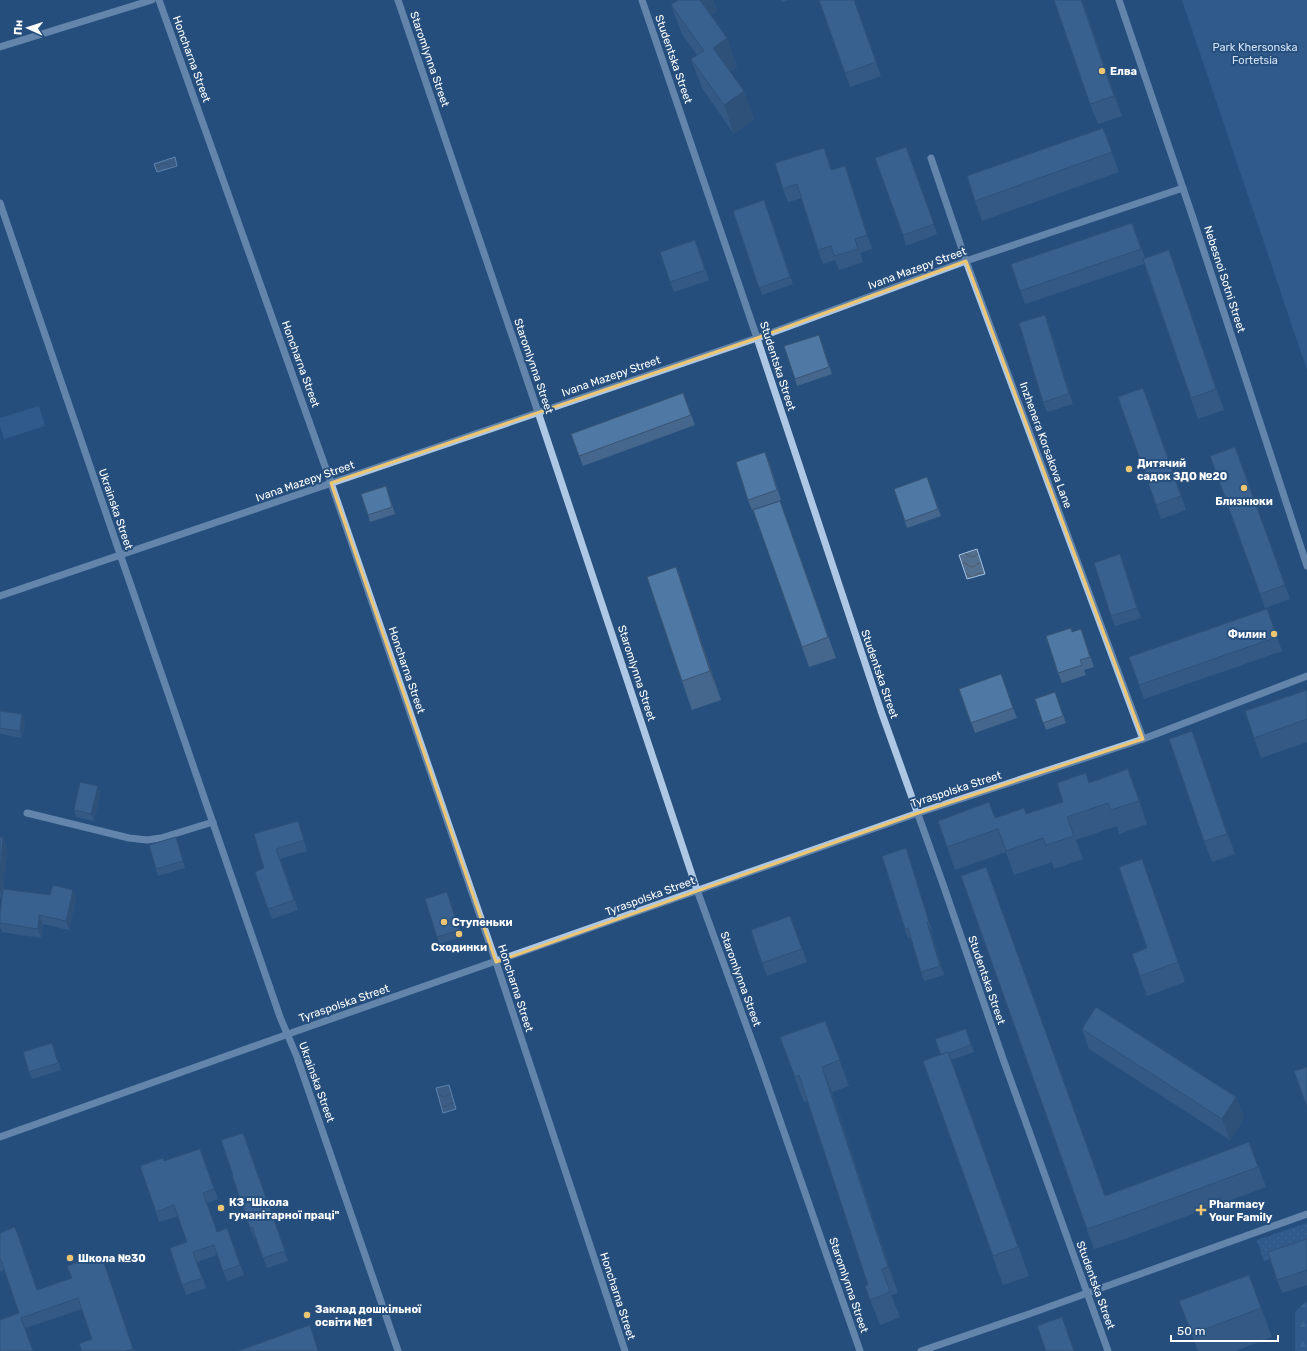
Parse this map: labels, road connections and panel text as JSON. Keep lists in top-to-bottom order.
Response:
{
  "streets": {
    "street": [
      "Honcharna Street",
      "Staromlynna Street",
      "Studentska Street",
      "Ivana Mazepy Street",
      "Nebesnoi Sotni Street",
      "Inzhenera Korsakova Lane",
      "Ukrainska Street",
      "Tyraspolska Street"
    ]
  },
  "crossings": [
    ["Honcharna Street", "Ivana Mazepy Street"],
    ["Honcharna Street", "Tyraspolska Street"],
    ["Staromlynna Street", "Ivana Mazepy Street"],
    ["Staromlynna Street", "Tyraspolska Street"],
    ["Studentska Street", "Ivana Mazepy Street"],
    ["Studentska Street", "Tyraspolska Street"],
    ["Ivana Mazepy Street", "Nebesnoi Sotni Street"],
    ["Ivana Mazepy Street", "Inzhenera Korsakova Lane"],
    ["Ivana Mazepy Street", "Ukrainska Street"],
    ["Inzhenera Korsakova Lane", "Tyraspolska Street"],
    ["Ukrainska Street", "Tyraspolska Street"]
  ],
  "parks": ["Park Khersonska Fortetsia"],
  "places": {
    "other": [
      "Елва",
      "Дитячий садок ЗДО №20",
      "Близнюки",
      "Филин",
      "Ступеньки",
      "Сходинки",
      "КЗ \"Школа гуманітарної праці\"",
      "Школа №30",
      "Заклад дошкільної освіти №1"
    ],
    "health": ["Pharmacy Your Family"]
  },
  "scale_bar": "50 m",
  "north": "left"
}
